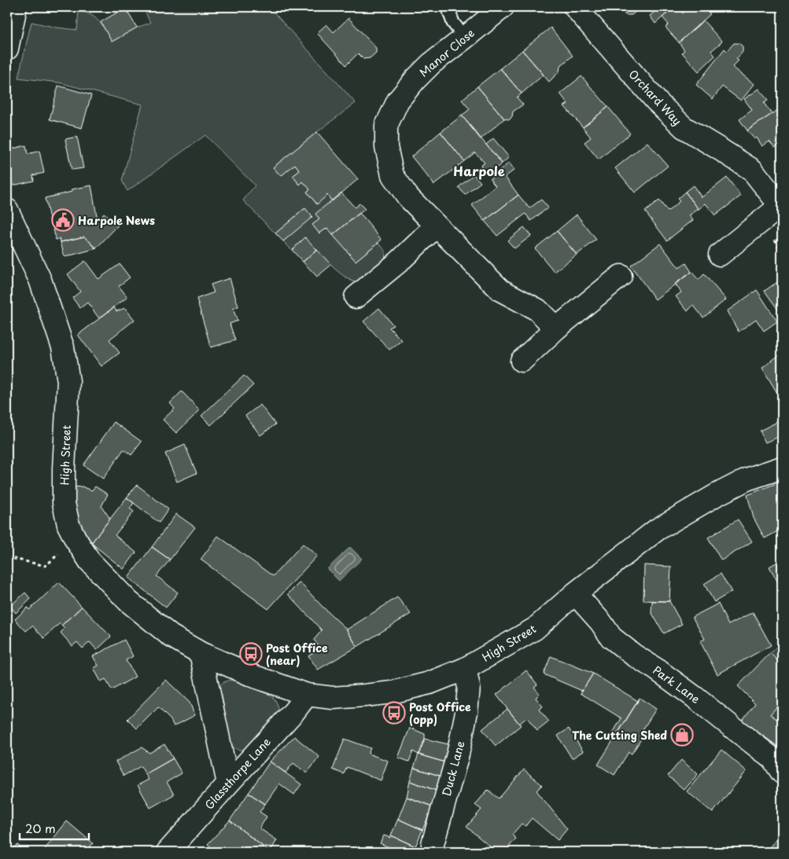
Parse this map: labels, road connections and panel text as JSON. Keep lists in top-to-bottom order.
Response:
{
  "streets": {
    "street": [
      "Manor Close",
      "Orchard Way",
      "High Street",
      "Park Lane",
      "Duck Lane",
      "Glassthorpe Lane"
    ]
  },
  "crossings": [
    ["High Street", "Park Lane"],
    ["High Street", "Duck Lane"],
    ["High Street", "Glassthorpe Lane"]
  ],
  "districts": ["Harpole"],
  "places": {
    "public building": ["Harpole News"],
    "bus stop": ["Post Office (near)", "Post Office (opp)"],
    "shop": ["The Cutting Shed"]
  },
  "scale_bar": "20 m"
}
